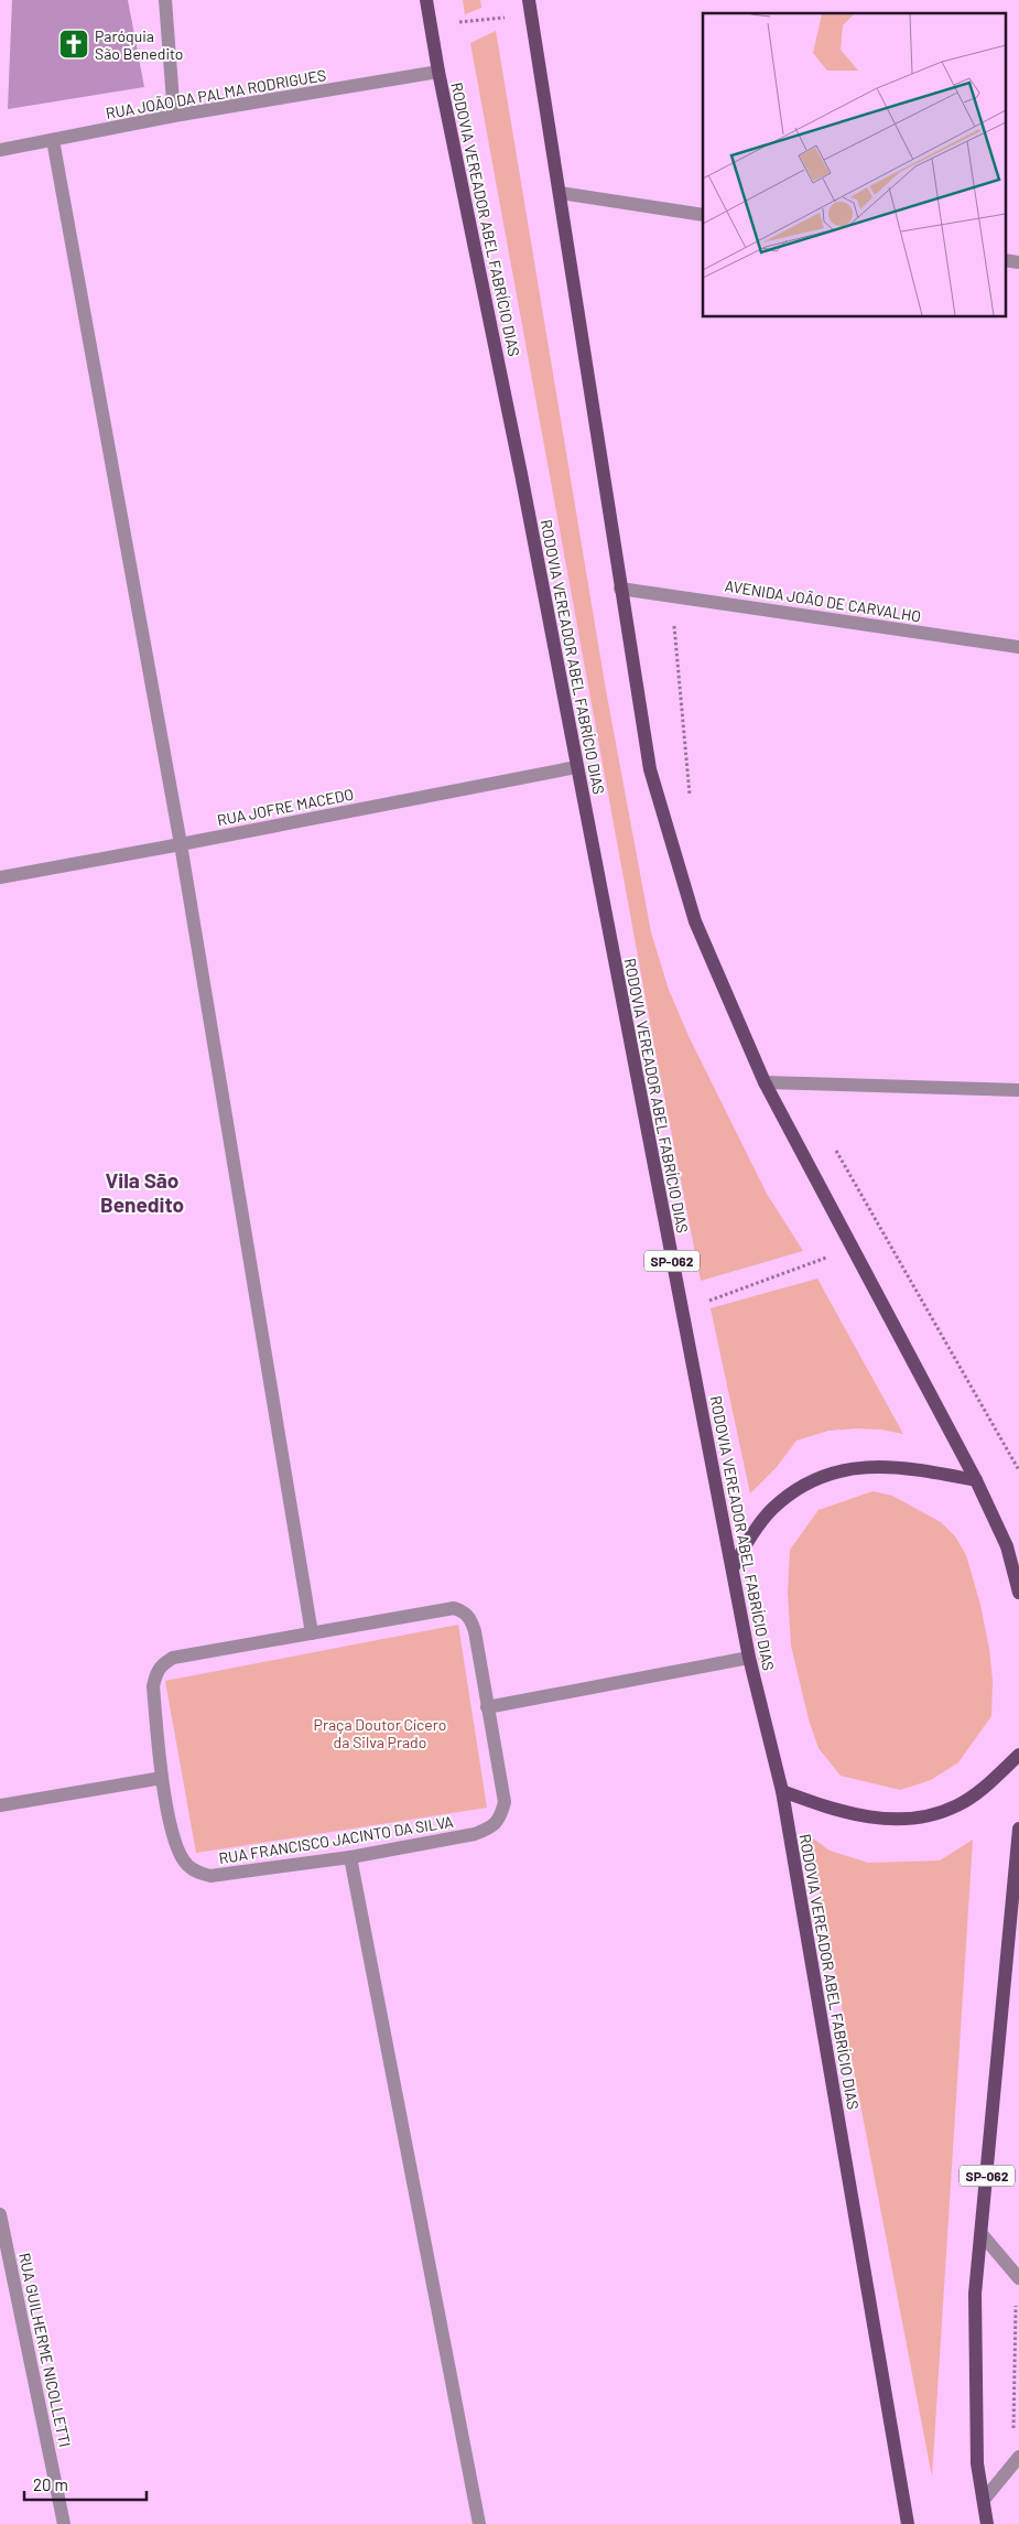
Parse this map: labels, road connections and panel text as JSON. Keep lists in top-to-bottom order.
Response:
{
  "streets": {
    "main road": ["RODOVIA VEREADOR ABEL FABRÍCIO DIAS", "SP-062"],
    "street": [
      "RUA JOÃO DA PALMA RODRIGUES",
      "AVENIDA JOÃO DE CARVALHO",
      "RUA JOFRE MACEDO",
      "RUA FRANCISCO JACINTO DA SILVA",
      "RUA GUILHERME NICOLLETTI"
    ]
  },
  "crossings": [
    ["RUA JOÃO DA PALMA RODRIGUES", "RODOVIA VEREADOR ABEL FABRÍCIO DIAS"],
    ["RODOVIA VEREADOR ABEL FABRÍCIO DIAS", "RUA JOFRE MACEDO"]
  ],
  "districts": ["Vila São Benedito"],
  "parks": ["Praça Doutor Cícero da Silva Prado"],
  "places": {
    "church": ["Paróquia São Benedito"]
  },
  "scale_bar": "20 m"
}
